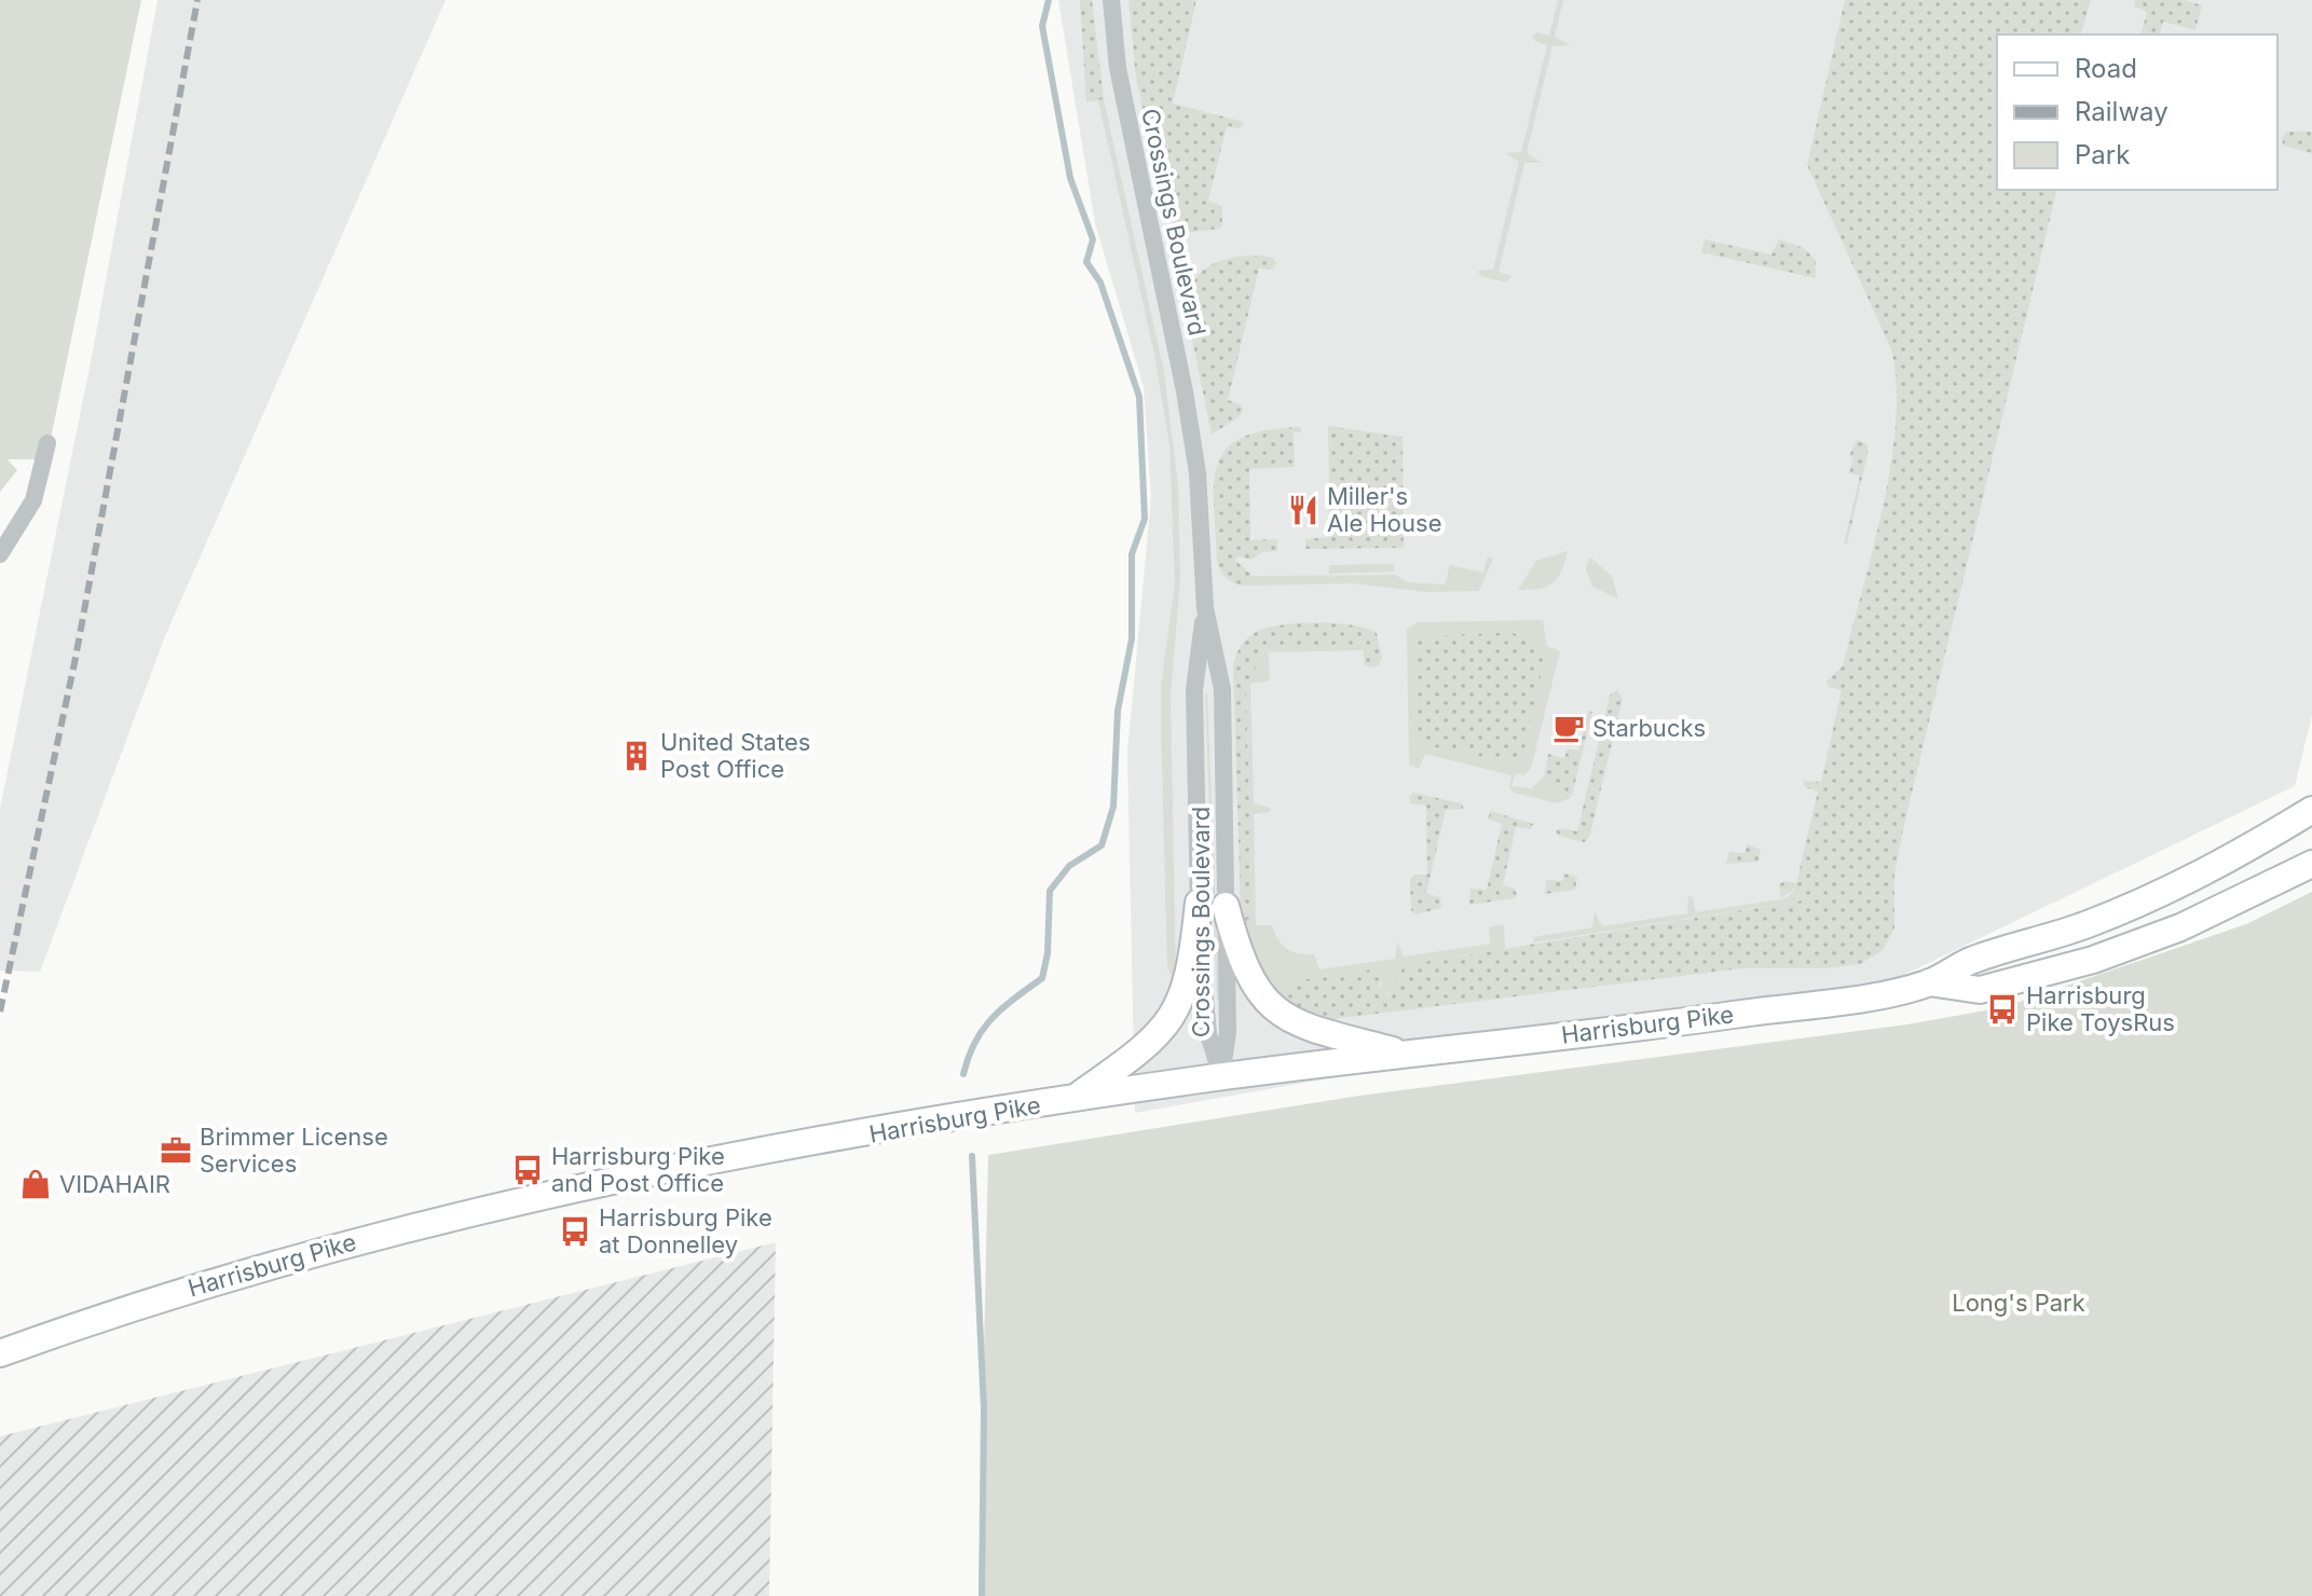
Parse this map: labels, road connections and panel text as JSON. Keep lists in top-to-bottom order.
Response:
{
  "streets": {
    "main road": ["Harrisburg Pike"],
    "street": ["Crossings Boulevard"]
  },
  "crossings": [
    ["Crossings Boulevard", "Harrisburg Pike"]
  ],
  "parks": ["Long's Park"],
  "places": {
    "restaurant": ["Miller's Ale House"],
    "cafe": ["Starbucks"],
    "building": ["United States Post Office"],
    "bus stop": ["Harrisburg Pike ToysRus", "Harrisburg Pike and Post Office", "Harrisburg Pike at Donnelley"],
    "office": ["Brimmer License Services"],
    "shop": ["VIDAHAIR"]
  },
  "legend": ["Road", "Railway", "Park"]
}
